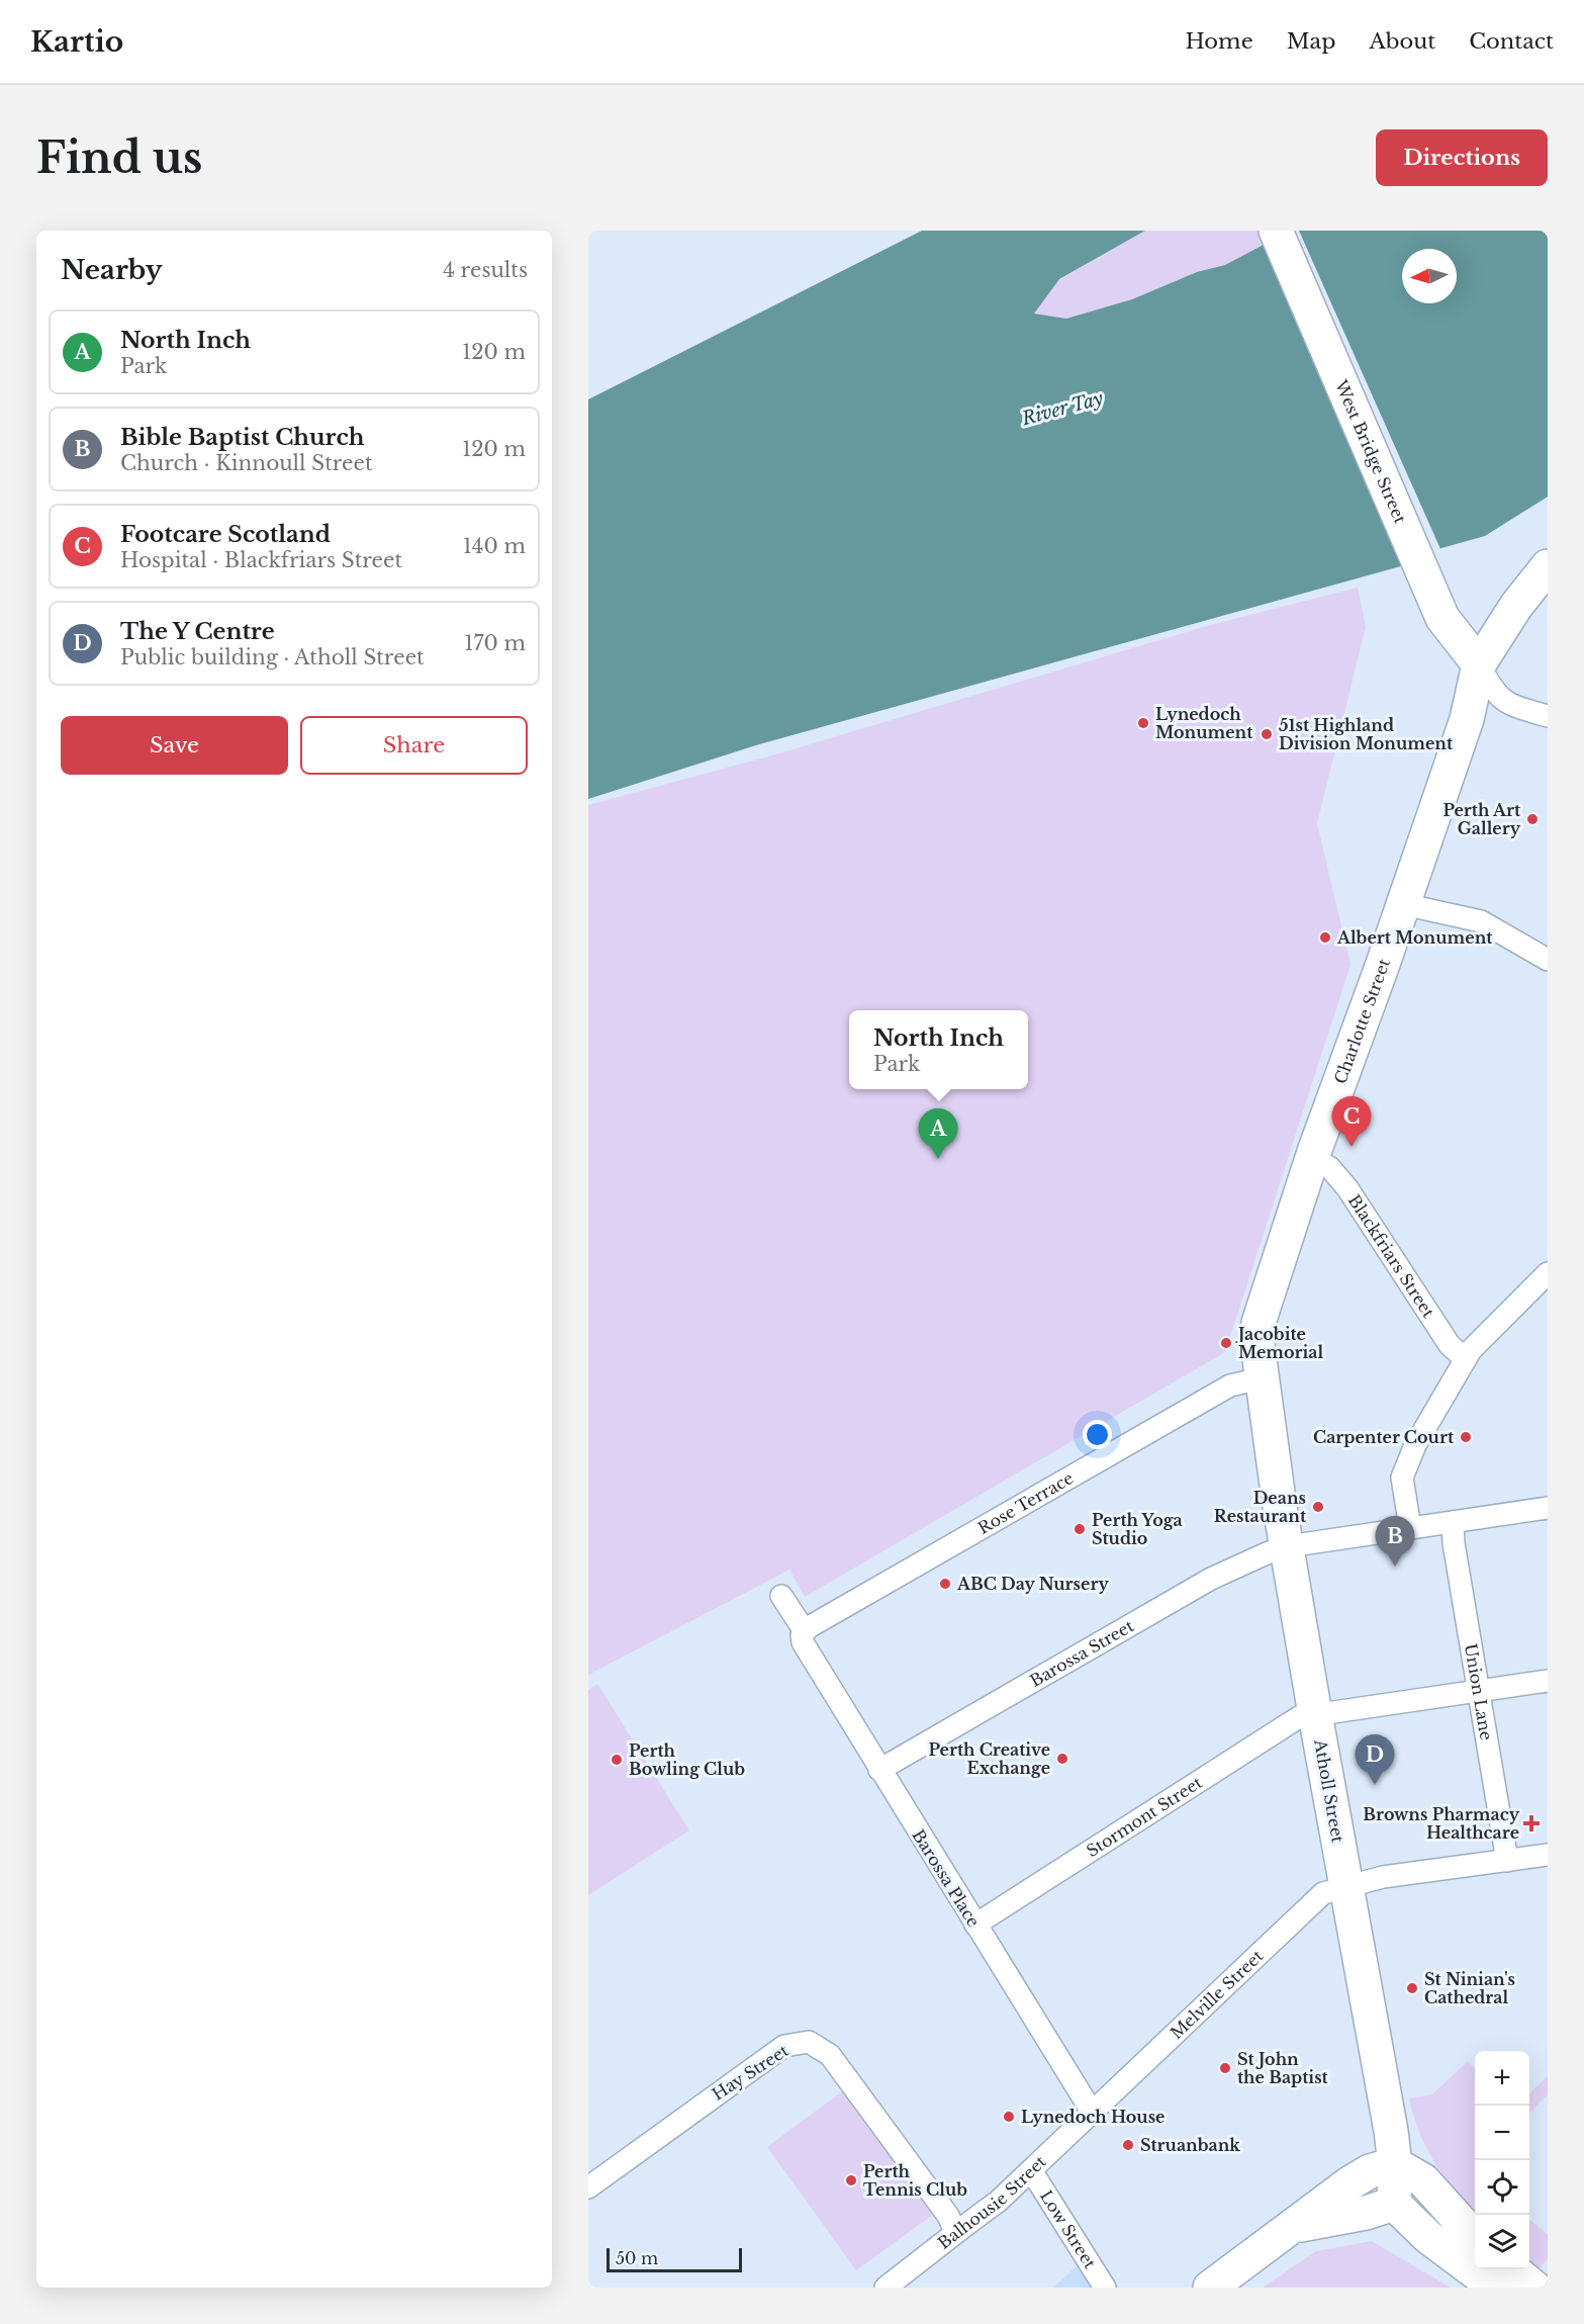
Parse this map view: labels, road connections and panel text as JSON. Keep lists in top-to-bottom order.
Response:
{
  "streets": {
    "main road": ["West Bridge Street", "Charlotte Street", "Atholl Street"],
    "street": [
      "Blackfriars Street",
      "Rose Terrace",
      "Barossa Street",
      "Union Lane",
      "Stormont Street",
      "Barossa Place",
      "Melville Street",
      "Hay Street",
      "Balhousie Street",
      "Low Street"
    ]
  },
  "crossings": [
    ["West Bridge Street", "Charlotte Street"],
    ["Charlotte Street", "Blackfriars Street"],
    ["Charlotte Street", "Rose Terrace"],
    ["Charlotte Street", "Atholl Street"],
    ["Rose Terrace", "Atholl Street"],
    ["Rose Terrace", "Barossa Place"],
    ["Barossa Street", "Union Lane"],
    ["Barossa Street", "Atholl Street"],
    ["Barossa Street", "Barossa Place"],
    ["Union Lane", "Stormont Street"],
    ["Union Lane", "Melville Street"],
    ["Atholl Street", "Stormont Street"],
    ["Atholl Street", "Melville Street"],
    ["Stormont Street", "Barossa Place"],
    ["Barossa Place", "Melville Street"],
    ["Barossa Place", "Balhousie Street"],
    ["Melville Street", "Balhousie Street"],
    ["Hay Street", "Balhousie Street"],
    ["Balhousie Street", "Low Street"]
  ],
  "water": ["River Tay"],
  "places": {
    "other": [
      "Lynedoch Monument",
      "51st Highland Division Monument",
      "Perth Art Gallery",
      "Albert Monument",
      "Jacobite Memorial",
      "Carpenter Court",
      "Deans Restaurant",
      "Perth Yoga Studio",
      "ABC Day Nursery",
      "Perth Creative Exchange",
      "Perth Bowling Club",
      "St Ninian's Cathedral",
      "St John the Baptist",
      "Lynedoch House",
      "Struanbank",
      "Perth Tennis Club"
    ],
    "health": ["Browns Pharmacy Healthcare"]
  },
  "scale_bar": "50 m",
  "north": "left",
  "page": {
    "header": "Kartio",
    "nav": [
      "Home",
      "Map",
      "About",
      "Contact"
    ],
    "buttons": [
      "Directions",
      ["Save", "Share"]
    ],
    "title": "Find us",
    "heading": ["Nearby", "4 results"],
    "list": [
      {
        "mark": "A",
        "name": "North Inch",
        "note": "Park",
        "value": "120 m"
      },
      {
        "mark": "B",
        "name": "Bible Baptist Church",
        "note": "Church · Kinnoull Street",
        "value": "120 m"
      },
      {
        "mark": "C",
        "name": "Footcare Scotland",
        "note": "Hospital · Blackfriars Street",
        "value": "140 m"
      },
      {
        "mark": "D",
        "name": "The Y Centre",
        "note": "Public building · Atholl Street",
        "value": "170 m"
      }
    ],
    "popup": ["North Inch", "Park"],
    "pins": [
      "C",
      "A",
      "B",
      "D"
    ],
    "map_buttons": ["+", "−"],
    "scale": "50 m"
  }
}
